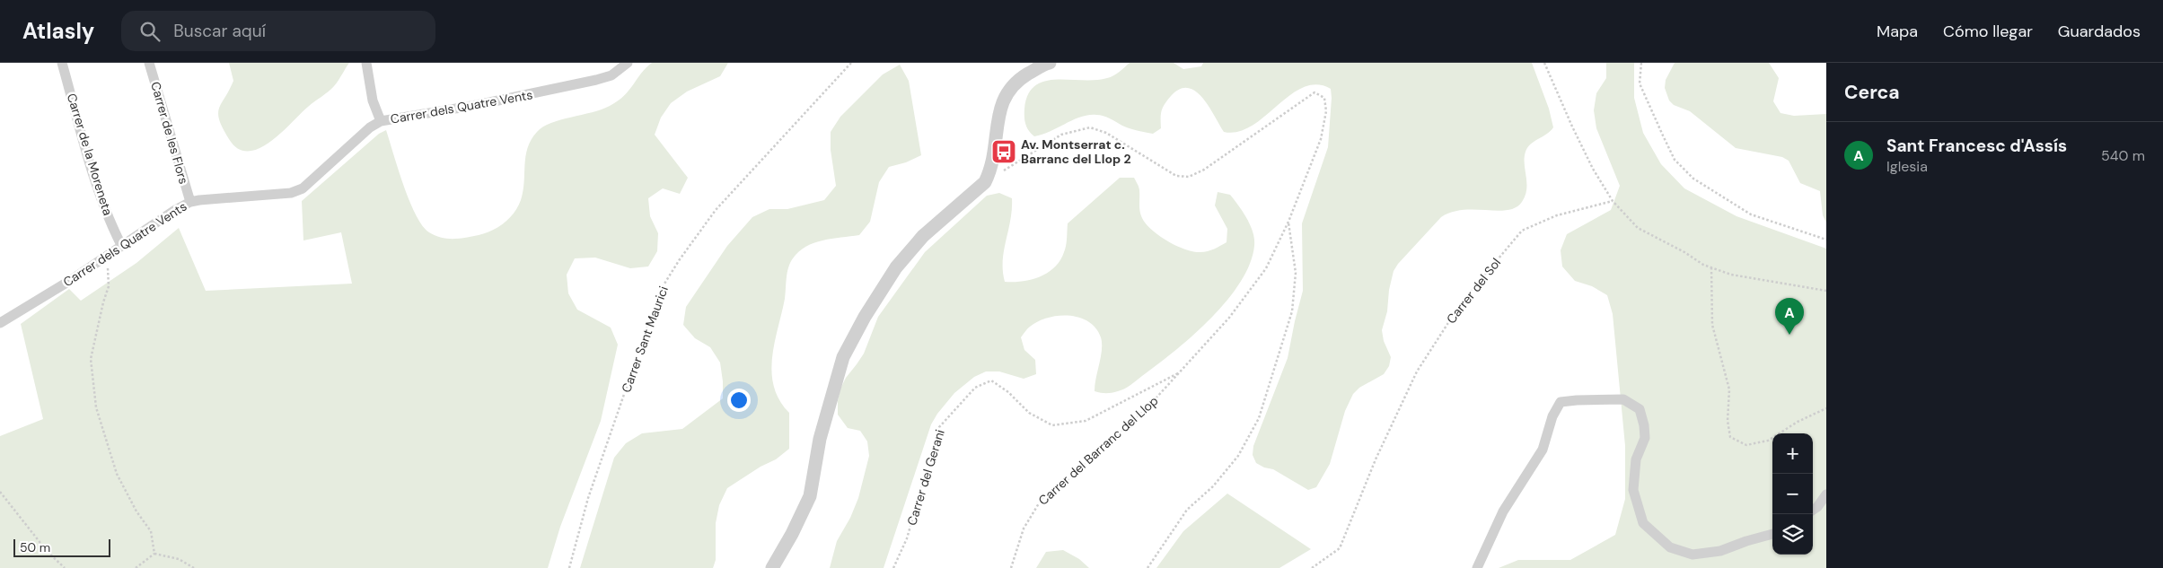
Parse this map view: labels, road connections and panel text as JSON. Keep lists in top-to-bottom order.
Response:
{
  "streets": {
    "street": ["Carrer dels Quatre Vents", "Carrer de les Flors", "Carrer de la Moreneta"],
    "path": [
      "Carrer del Sol",
      "Carrer Sant Maurici",
      "Carrer del Barranc del Llop",
      "Carrer del Gerani"
    ]
  },
  "crossings": [
    ["Carrer dels Quatre Vents", "Carrer de les Flors"],
    ["Carrer dels Quatre Vents", "Carrer de la Moreneta"],
    ["Carrer del Barranc del Llop", "Carrer del Gerani"]
  ],
  "places": {
    "bus stop": ["Av. Montserrat c. Barranc del Llop 2"]
  },
  "scale_bar": "50 m",
  "page": {
    "header": "Atlasly",
    "search": "Buscar aquí",
    "nav": ["Mapa", "Cómo llegar", "Guardados"],
    "heading": "Cerca",
    "list": [
      {
        "mark": "A",
        "name": "Sant Francesc d'Assís",
        "note": "Iglesia",
        "value": "540 m"
      }
    ],
    "pins": "A",
    "map_buttons": ["+", "−"],
    "scale": "50 m"
  }
}
